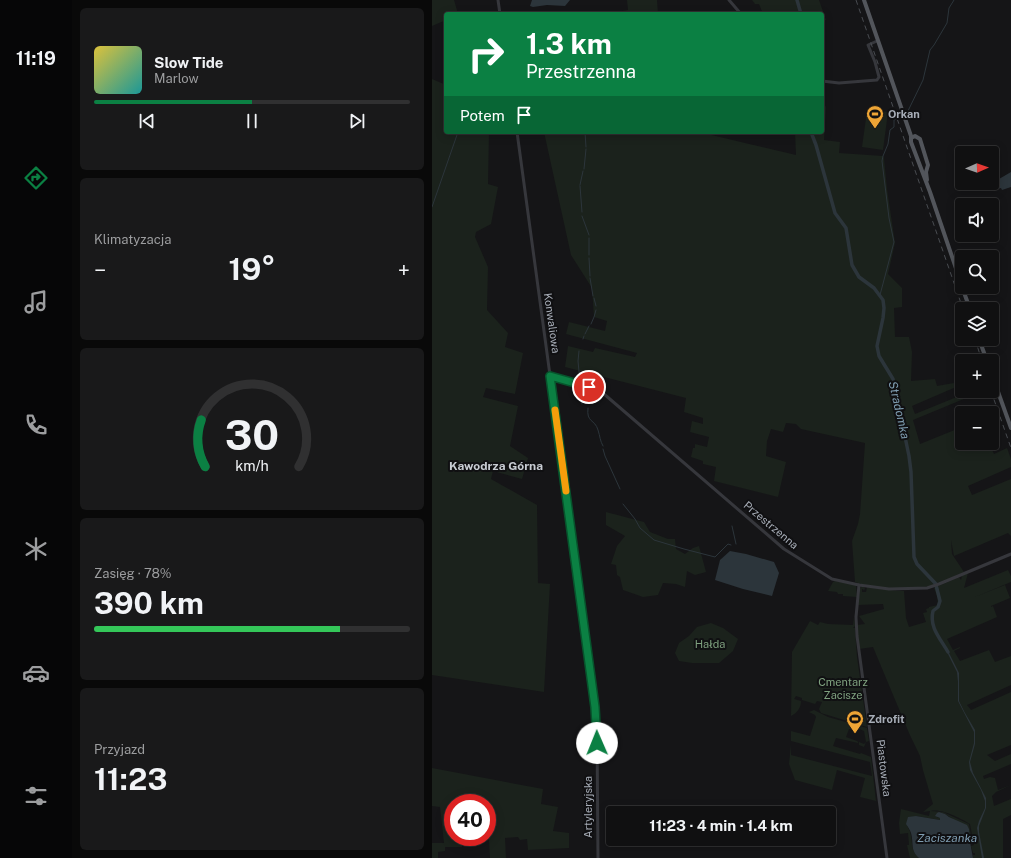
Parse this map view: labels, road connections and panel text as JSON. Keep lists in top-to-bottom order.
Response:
{
  "streets": {
    "street": [
      "Konwaliowa",
      "Przestrzenna",
      "Piastowska",
      "Artyleryjska"
    ]
  },
  "crossings": [
    ["Konwaliowa", "Przestrzenna"],
    ["Konwaliowa", "Artyleryjska"],
    ["Przestrzenna", "Piastowska"]
  ],
  "districts": ["Kawodrza Górna"],
  "water": ["Stradomka", "Zaciszanka"],
  "parks": ["Hałda", "Cmentarz Zacisze"],
  "places": {
    "sports": ["Orkan", "Zdrofit"]
  },
  "north": "right",
  "page": {
    "tabs": "11:19",
    "turn": ["1.3 km", "Przestrzenna"],
    "song": ["Slow Tide", "Marlow"],
    "then": "Potem",
    "map_buttons": ["+", "−"],
    "tile": [
      "Klimatyzacja",
      ["Zasięg · 78%", "390 km"],
      ["Przyjazd", "11:23"]
    ],
    "heat": ["−", "19°", "+"],
    "limit": "40",
    "trip": "11:23 · 4 min · 1.4 km",
    "gauge": ["30", "km/h"]
  }
}
